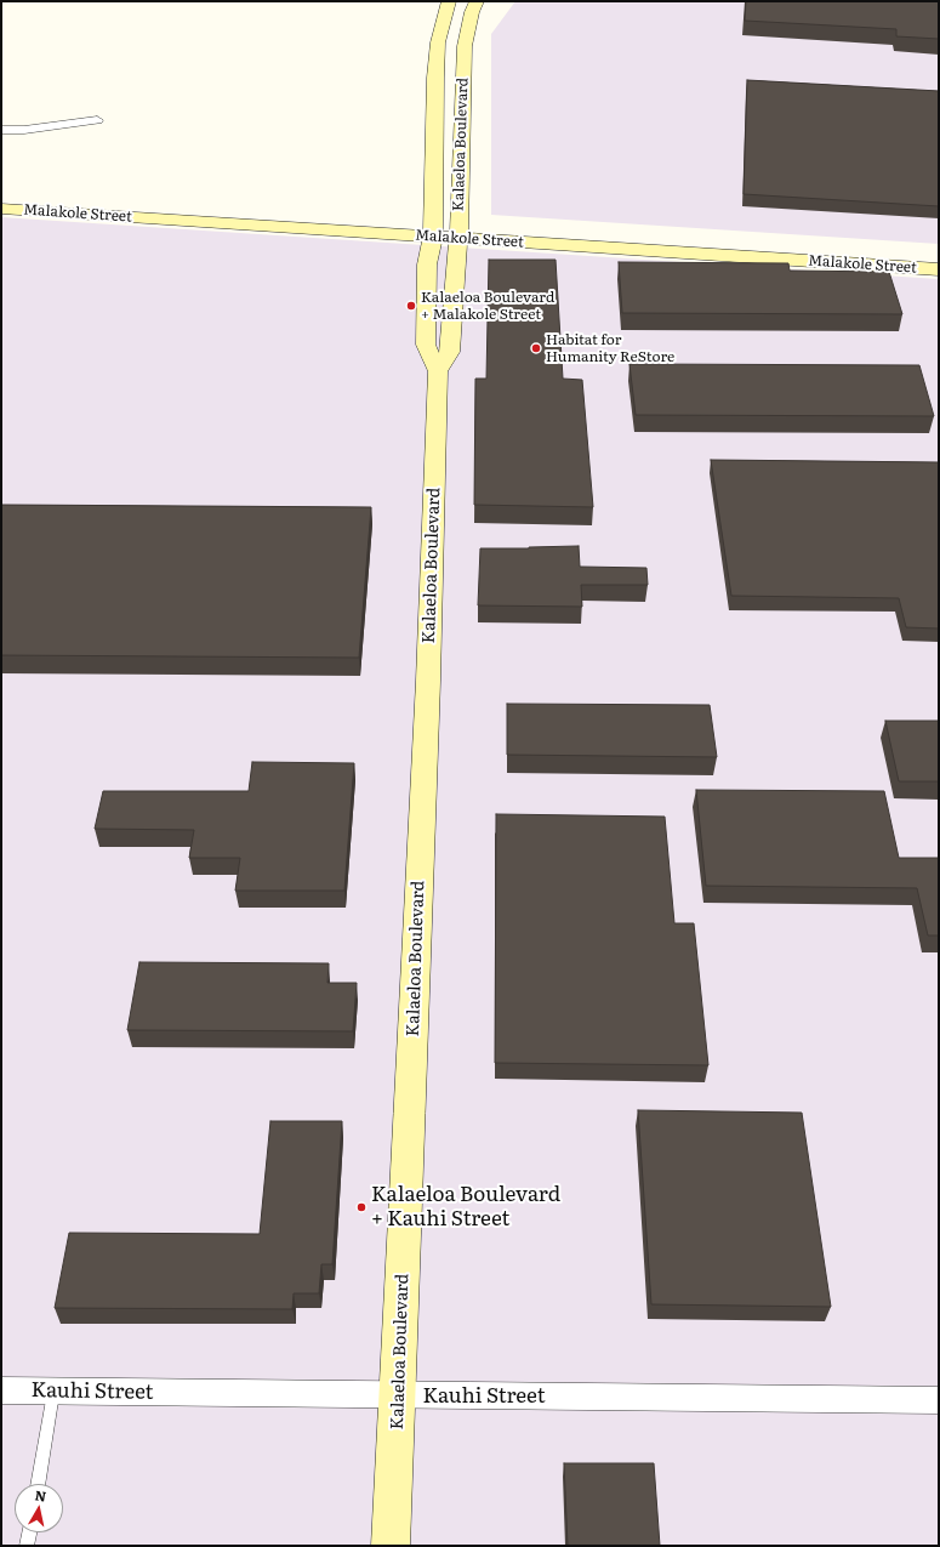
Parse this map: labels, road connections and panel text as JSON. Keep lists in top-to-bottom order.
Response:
{
  "streets": {
    "street": ["Kalaeloa Boulevard", "Malakole Street", "Kauhi Street"]
  },
  "crossings": [
    ["Kalaeloa Boulevard", "Malakole Street"],
    ["Kalaeloa Boulevard", "Kauhi Street"]
  ],
  "places": ["Kalaeloa Boulevard + Malakole Street", "Habitat for Humanity ReStore", "Kalaeloa Boulevard + Kauhi Street"],
  "north": "top"
}
